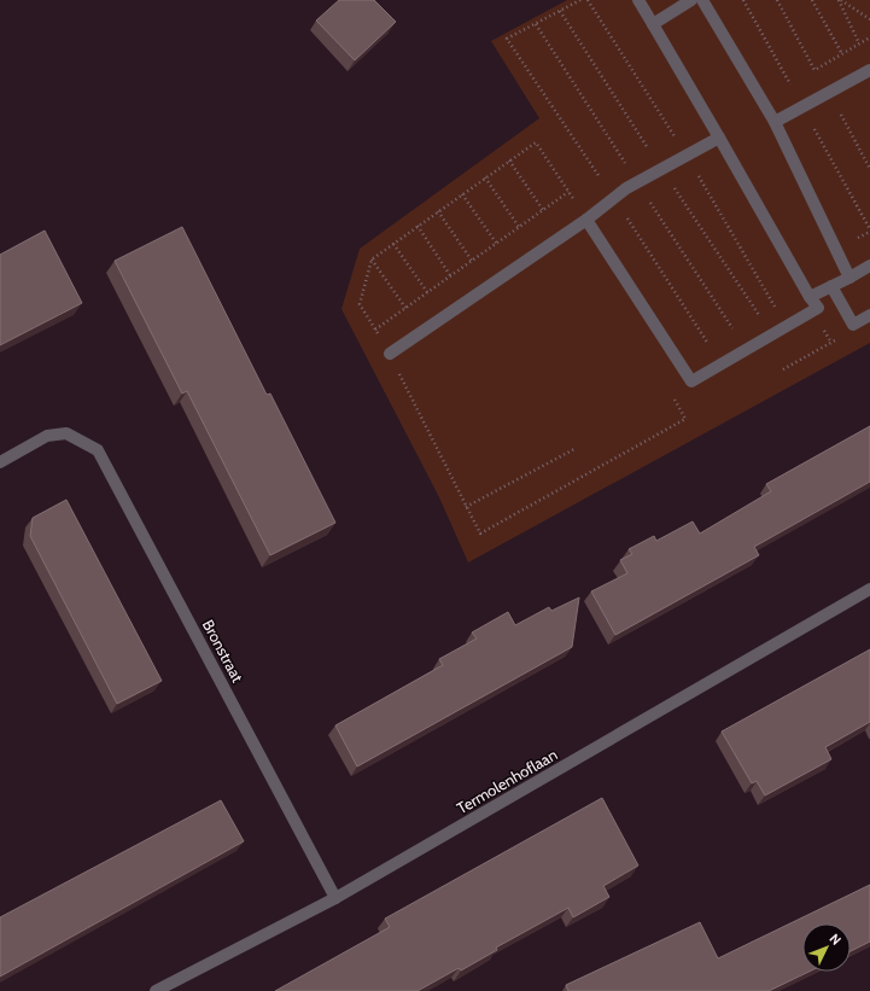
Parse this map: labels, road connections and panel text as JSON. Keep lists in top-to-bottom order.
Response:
{
  "streets": {
    "street": ["Bronstraat", "Termolenhoflaan"]
  },
  "crossings": [
    ["Bronstraat", "Termolenhoflaan"]
  ],
  "north": "top right"
}
